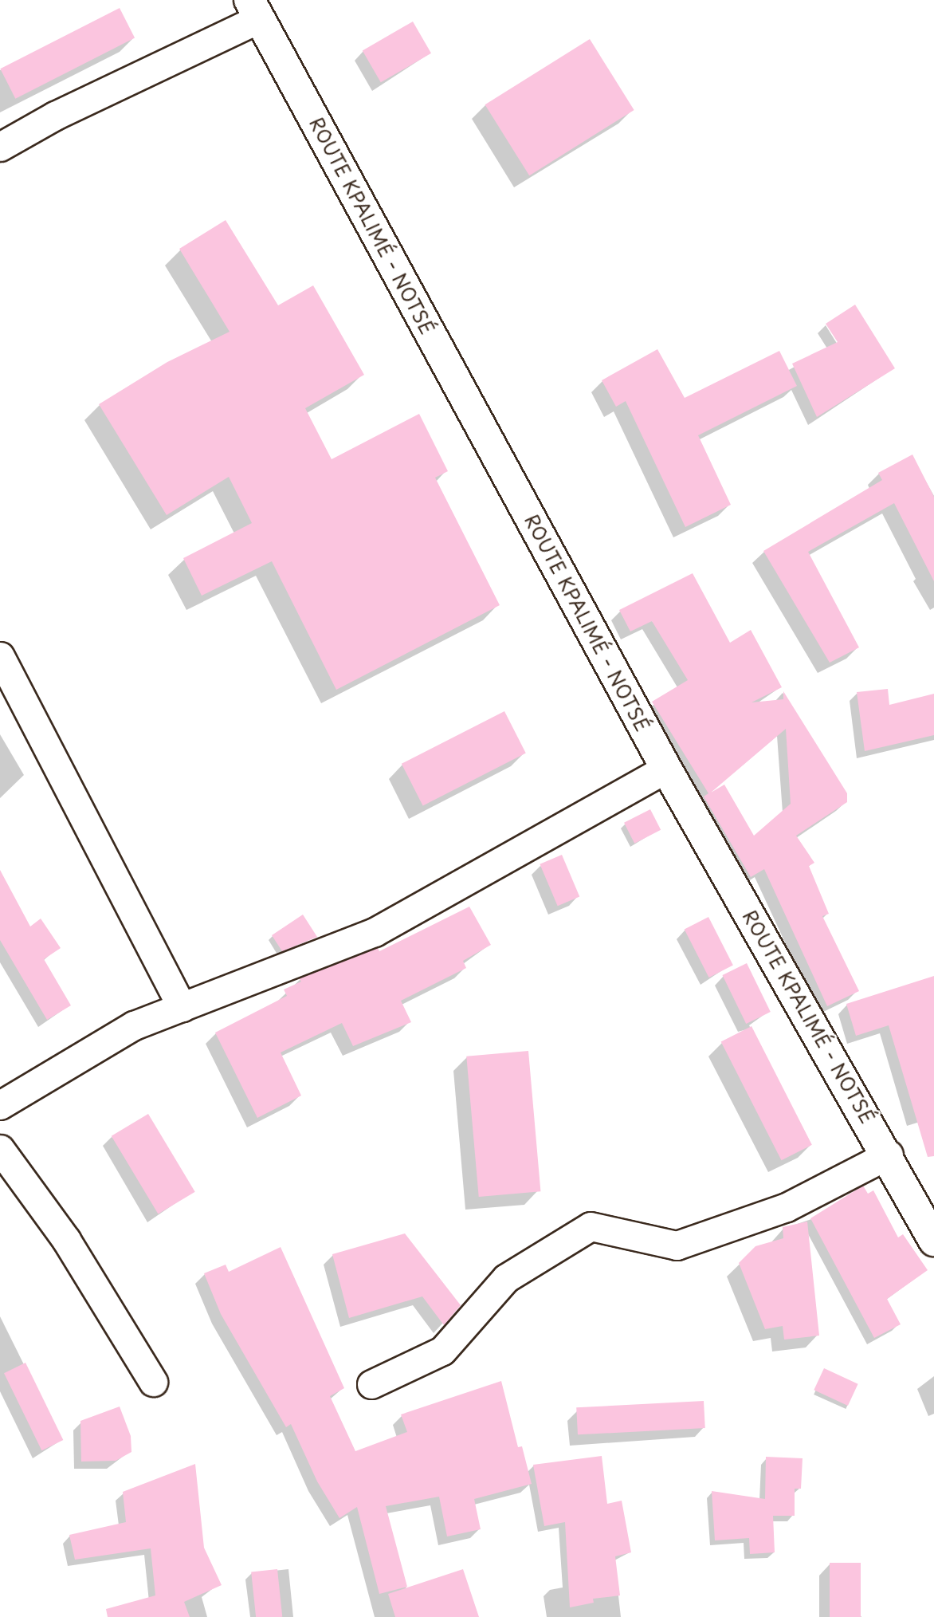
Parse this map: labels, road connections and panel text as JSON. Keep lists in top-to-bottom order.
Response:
{
  "streets": {
    "main road": ["ROUTE KPALIMÉ - NOTSÉ"]
  }
}
